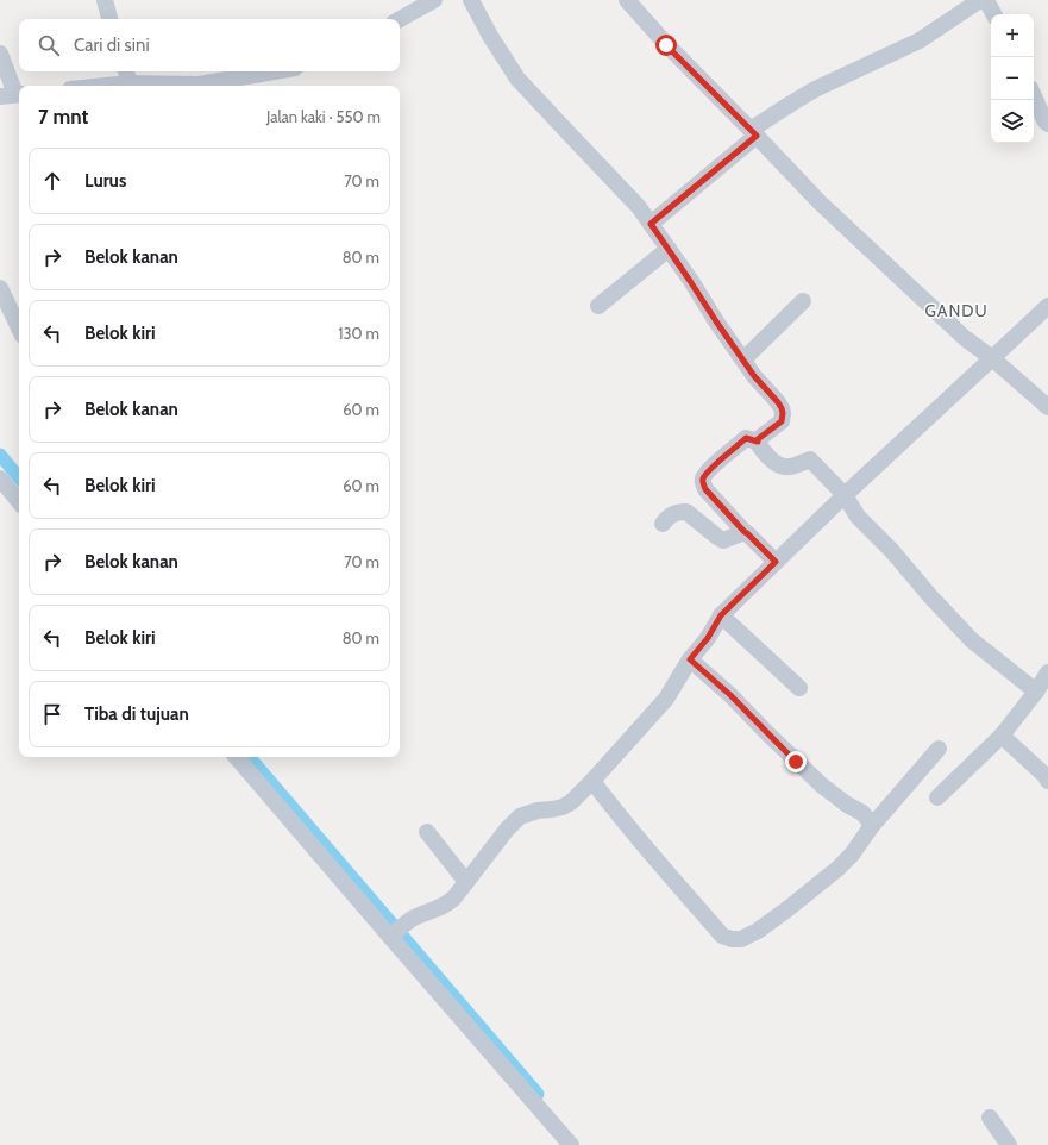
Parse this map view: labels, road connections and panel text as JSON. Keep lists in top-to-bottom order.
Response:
{
  "districts": ["GANDU"],
  "page": {
    "map_buttons": ["+", "−"],
    "search": "Cari di sini",
    "heading": ["7 mnt", "Jalan kaki · 550 m"],
    "list": [
      ["Lurus", "70 m"],
      ["Belok kanan", "80 m"],
      ["Belok kiri", "130 m"],
      ["Belok kanan", "60 m"],
      ["Belok kiri", "60 m"],
      ["Belok kanan", "70 m"],
      ["Belok kiri", "80 m"],
      "Tiba di tujuan"
    ]
  }
}
